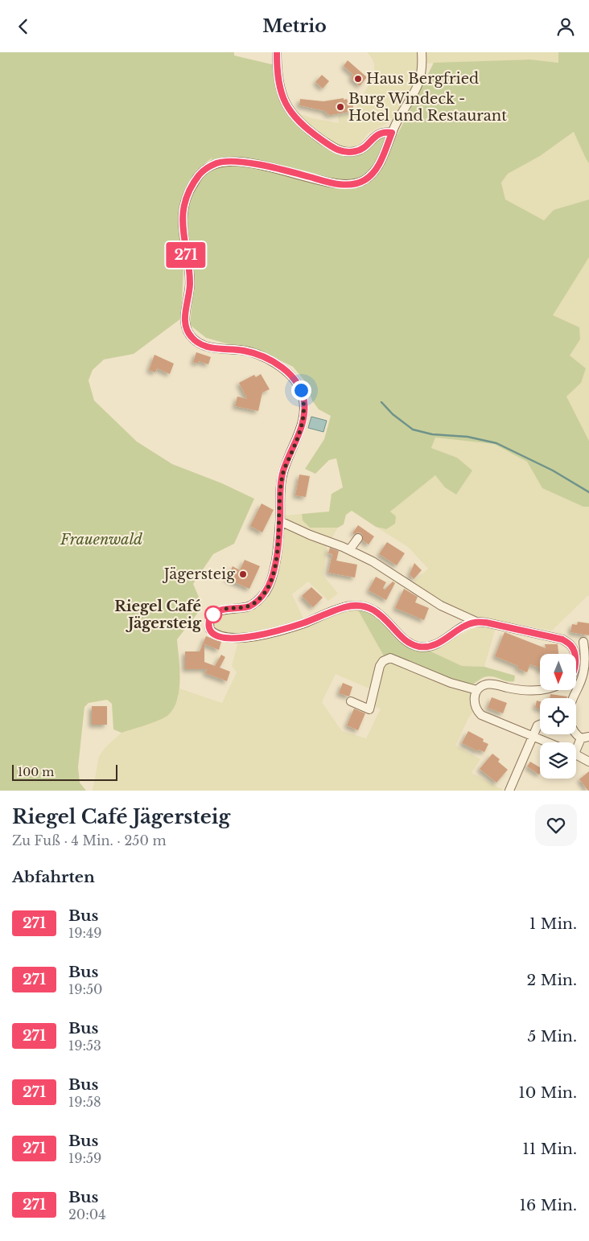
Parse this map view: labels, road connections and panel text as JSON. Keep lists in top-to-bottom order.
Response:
{
  "parks": ["Frauenwald"],
  "places": [
    "Haus Bergfried",
    "Burg Windeck - Hotel und Restaurant",
    "Jägersteig",
    "Riegel Café Jägersteig"
  ],
  "lines": ["bus line 271"],
  "scale_bar": "100 m",
  "north": "bottom",
  "page": {
    "header": "Metrio",
    "on_map": "271",
    "scale": "100 m",
    "heading": [
      ["Riegel Café Jägersteig", "Zu Fuß · 4 Min. · 250 m"],
      "Abfahrten"
    ],
    "list": [
      {
        "mark": "271",
        "name": "Bus",
        "note": "19:49",
        "value": "1 Min."
      },
      {
        "mark": "271",
        "name": "Bus",
        "note": "19:50",
        "value": "2 Min."
      },
      {
        "mark": "271",
        "name": "Bus",
        "note": "19:53",
        "value": "5 Min."
      },
      {
        "mark": "271",
        "name": "Bus",
        "note": "19:58",
        "value": "10 Min."
      },
      {
        "mark": "271",
        "name": "Bus",
        "note": "19:59",
        "value": "11 Min."
      },
      {
        "mark": "271",
        "name": "Bus",
        "note": "20:04",
        "value": "16 Min."
      }
    ]
  }
}
